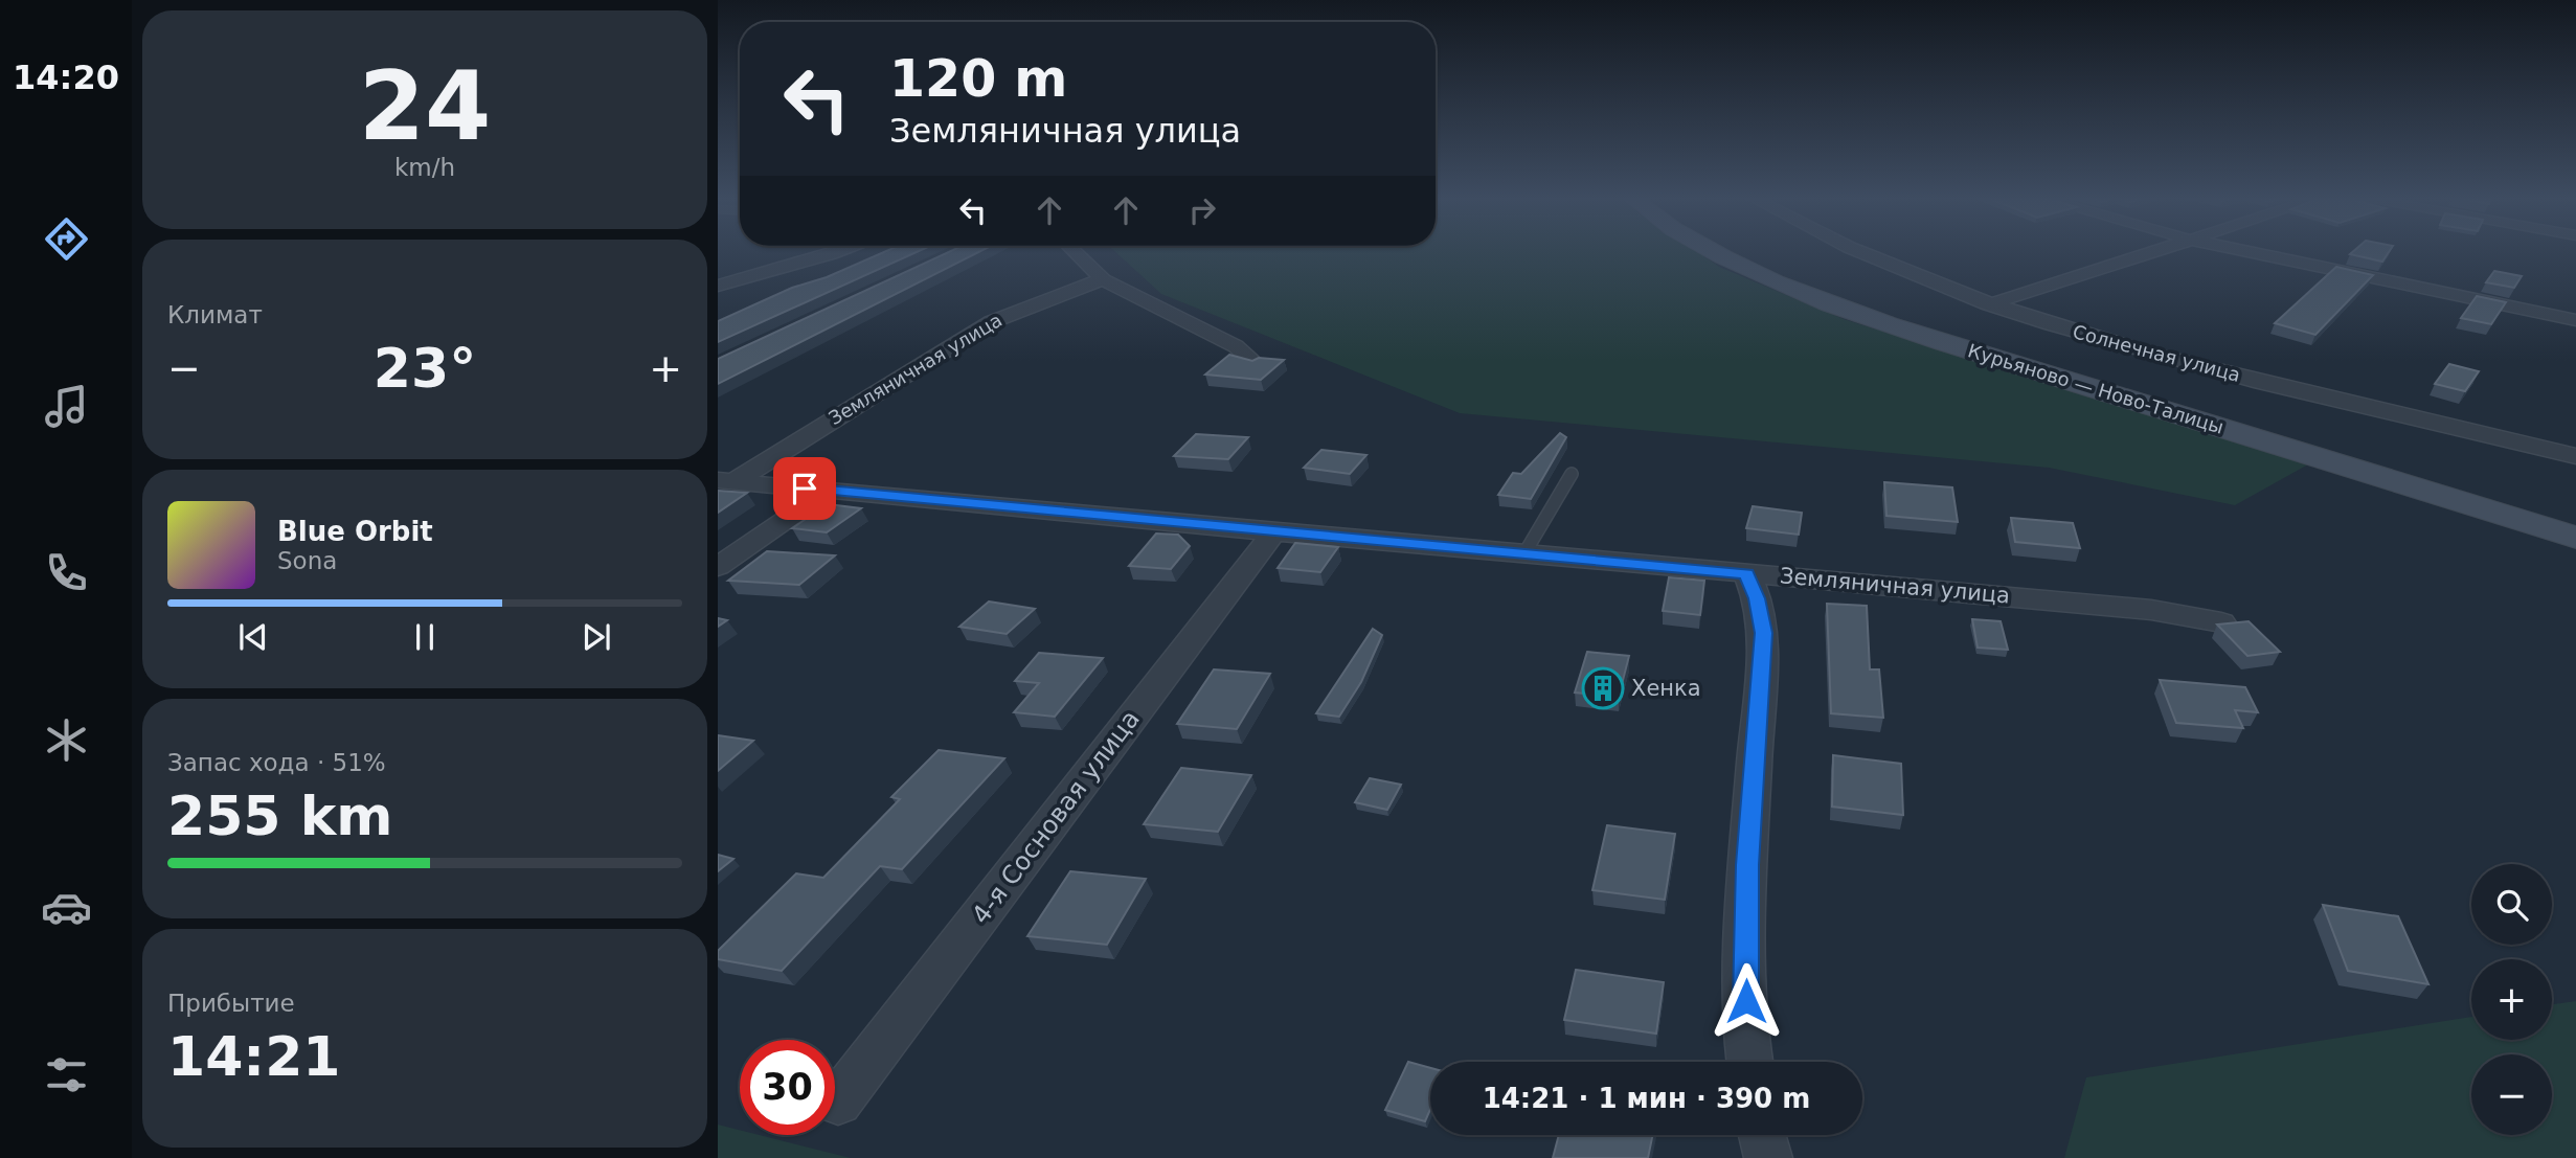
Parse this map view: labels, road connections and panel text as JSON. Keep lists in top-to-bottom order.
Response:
{
  "streets": {
    "main road": ["Курьяново — Ново-Талицы"],
    "street": ["Солнечная улица", "Земляничная улица", "4-я Сосновая улица"]
  },
  "crossings": [
    ["Земляничная улица", "4-я Сосновая улица"]
  ],
  "places": {
    "building": ["Хенка"]
  },
  "page": {
    "tabs": "14:20",
    "tile": [
      ["24", "km/h"],
      "Климат",
      ["Запас хода · 51%", "255 km"],
      ["Прибытие", "14:21"]
    ],
    "turn": ["120 m", "Земляничная улица"],
    "heat": ["−", "23°", "+"],
    "song": ["Blue Orbit", "Sona"],
    "map_buttons": ["+", "−"],
    "limit": "30",
    "trip": "14:21 · 1 мин · 390 m"
  }
}
